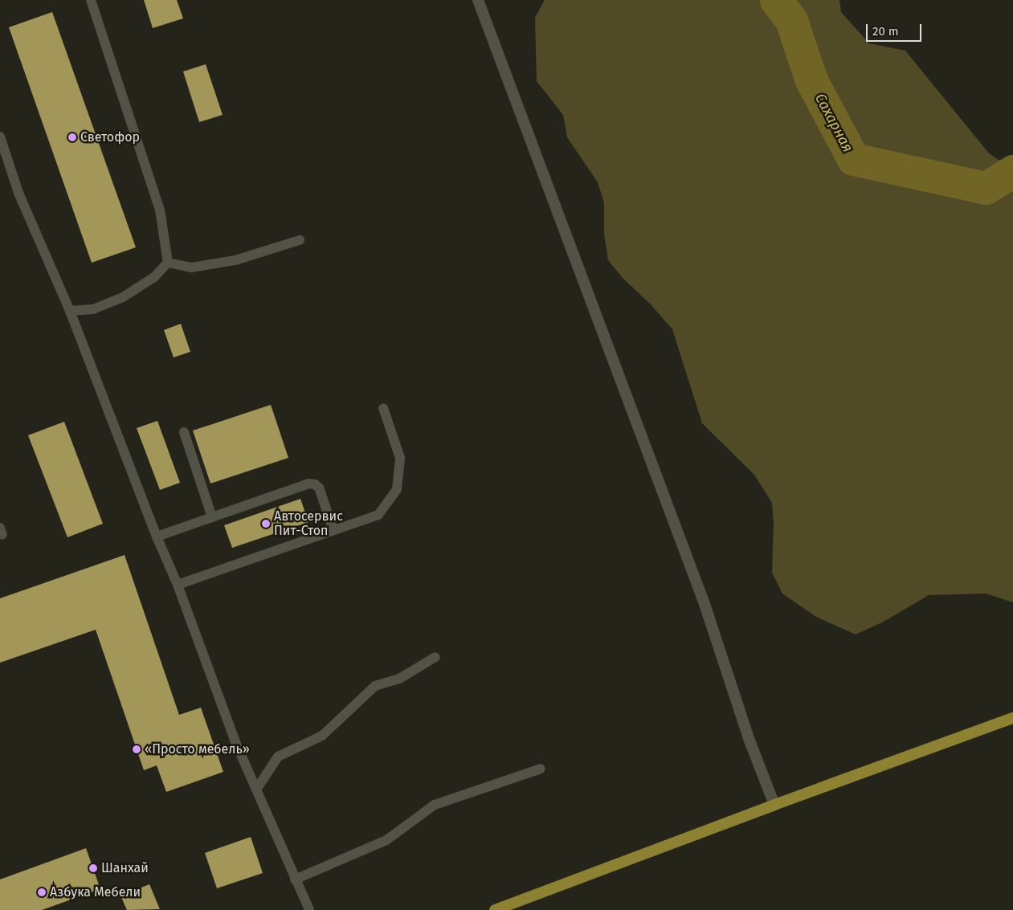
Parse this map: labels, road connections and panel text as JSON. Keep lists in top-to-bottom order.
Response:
{
  "water": ["Сахарная"],
  "places": [
    "Светофор",
    "Автосервис Пит-Стоп",
    "«Просто мебель»",
    "Шанхай",
    "Азбука Мебели"
  ],
  "scale_bar": "20 m"
}
